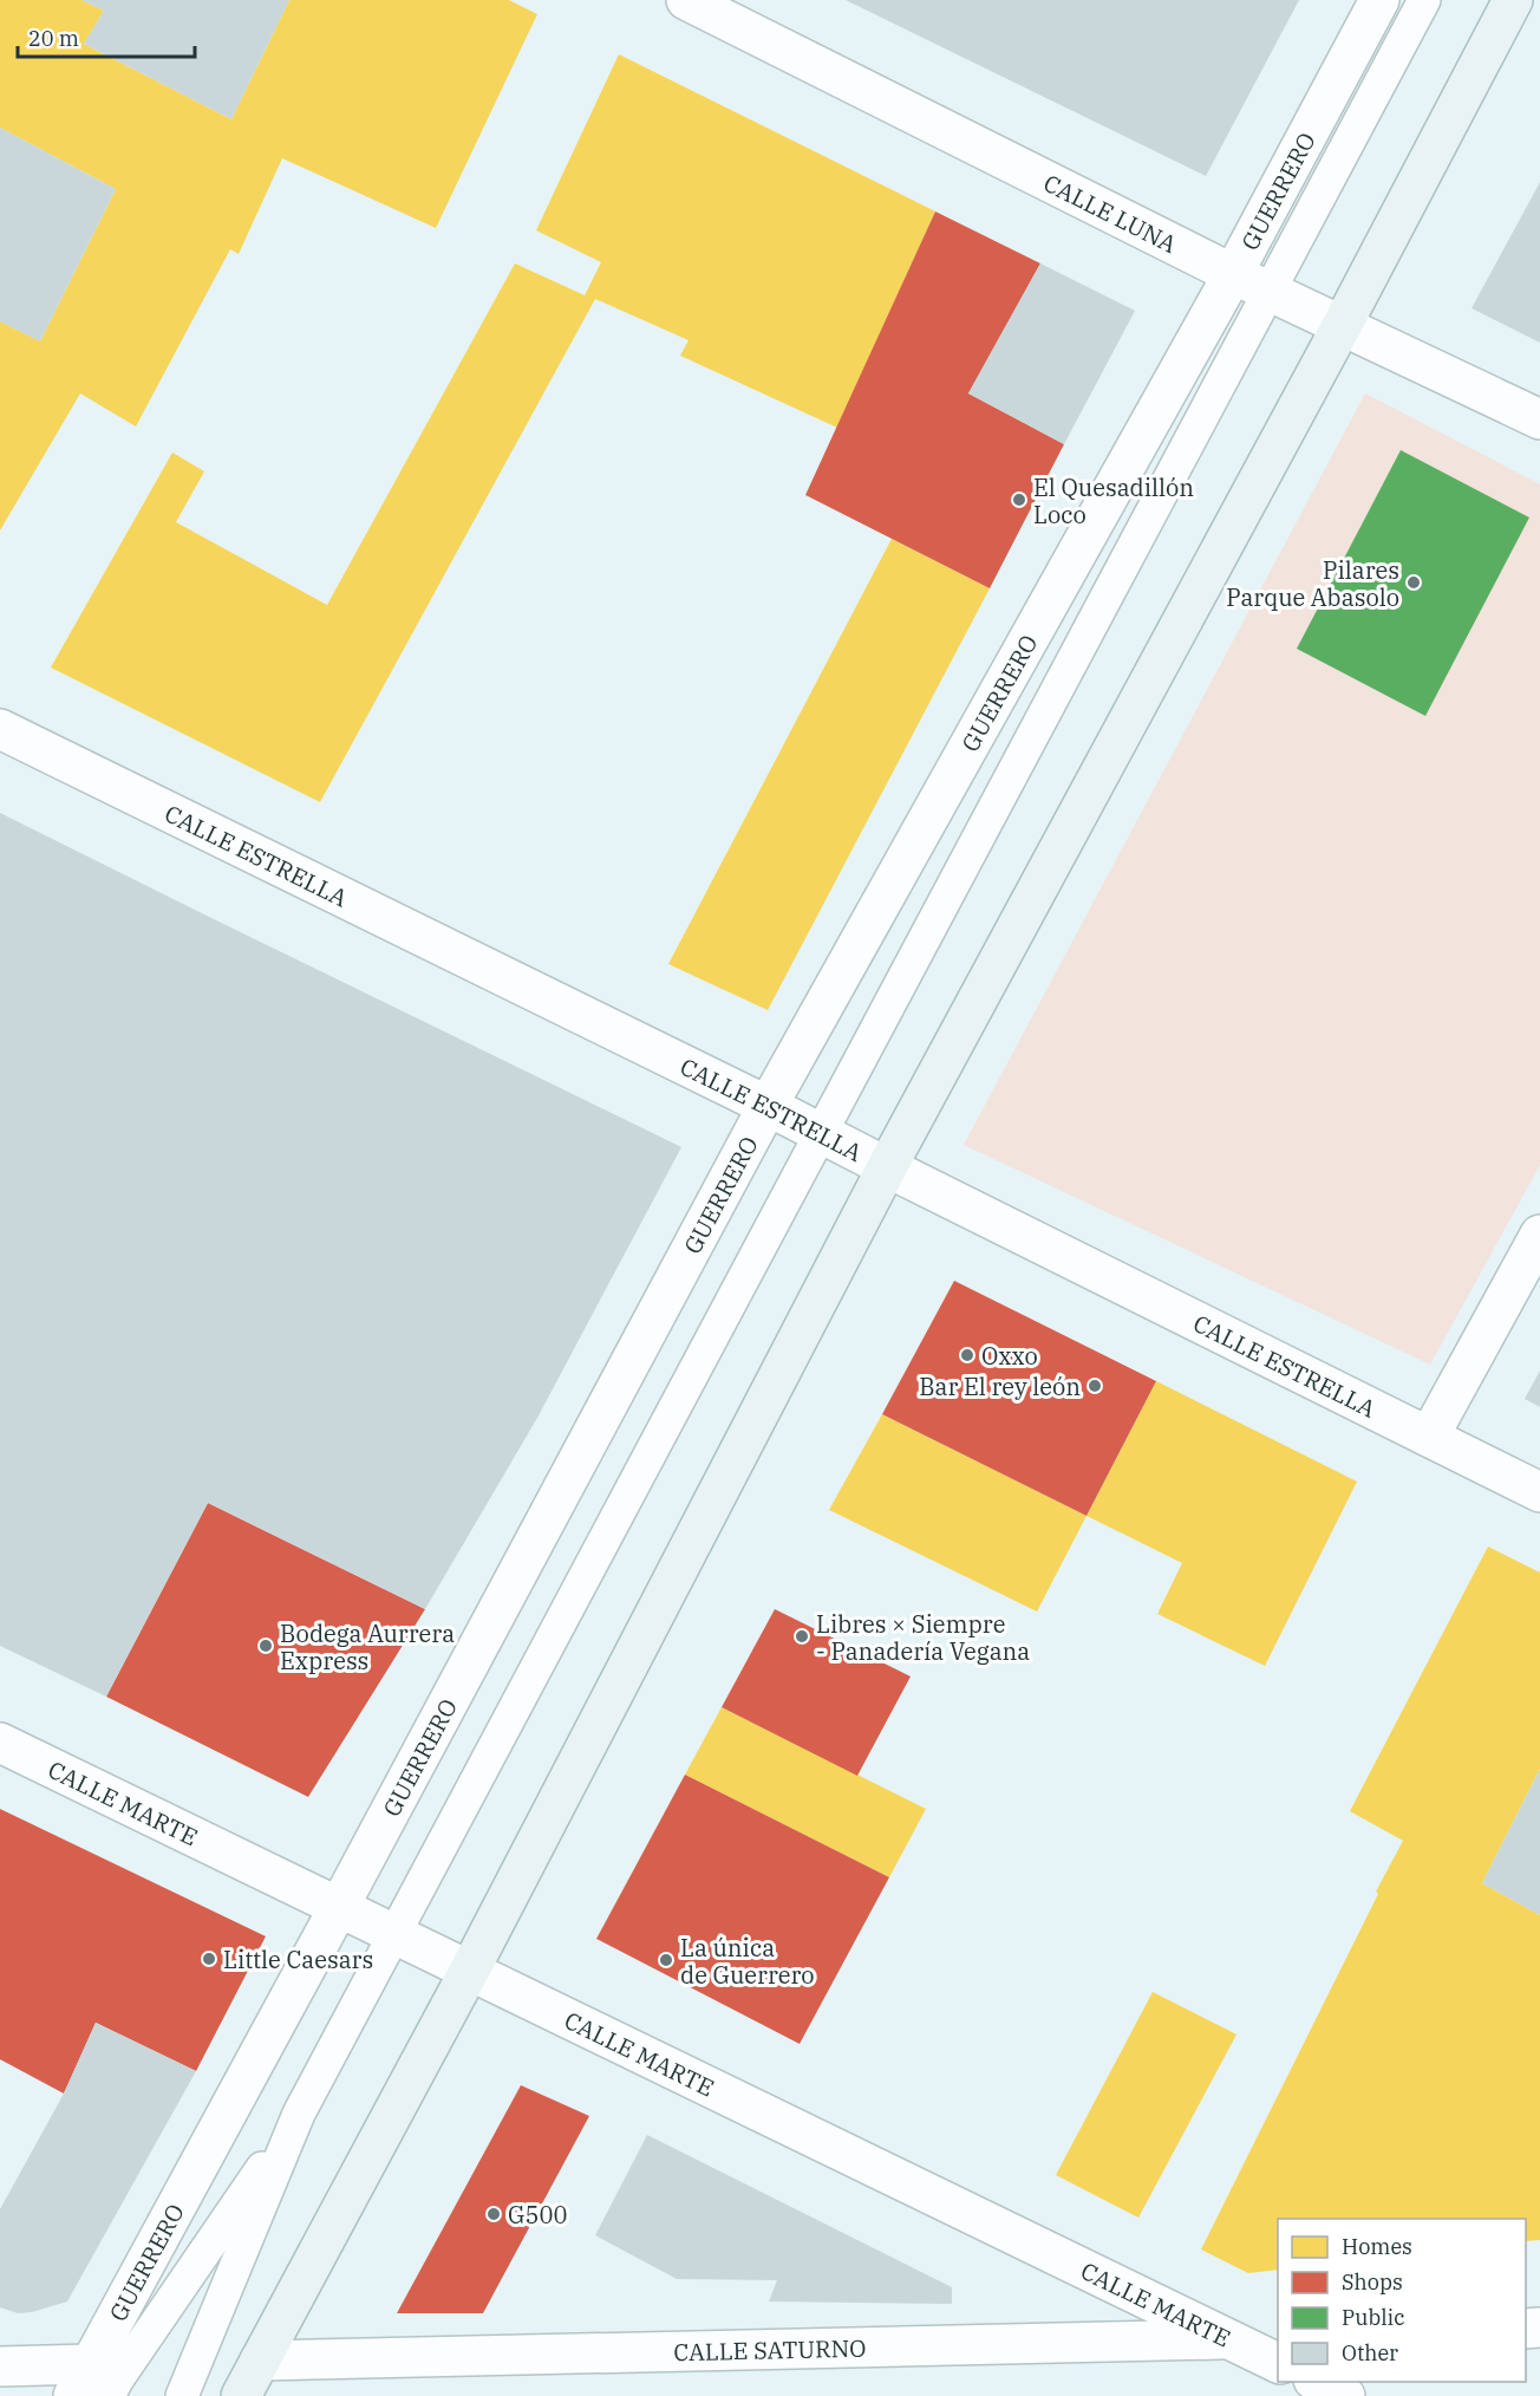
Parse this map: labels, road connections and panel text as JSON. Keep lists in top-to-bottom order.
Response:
{
  "streets": {
    "street": [
      "GUERRERO",
      "CALLE LUNA",
      "CALLE ESTRELLA",
      "CALLE MARTE",
      "CALLE SATURNO"
    ]
  },
  "crossings": [
    ["GUERRERO", "CALLE LUNA"],
    ["GUERRERO", "CALLE ESTRELLA"],
    ["GUERRERO", "CALLE MARTE"],
    ["CALLE MARTE", "CALLE SATURNO"]
  ],
  "places": [
    "El Quesadillón Loco",
    "Pilares Parque Abasolo",
    "Oxxo",
    "Bar El rey león",
    "Libres × Siempre - Panadería Vegana",
    "Bodega Aurrera Express",
    "Little Caesars",
    "La única de Guerrero",
    "G500"
  ],
  "legend": [
    "Homes",
    "Shops",
    "Public",
    "Other"
  ],
  "scale_bar": "20 m"
}
